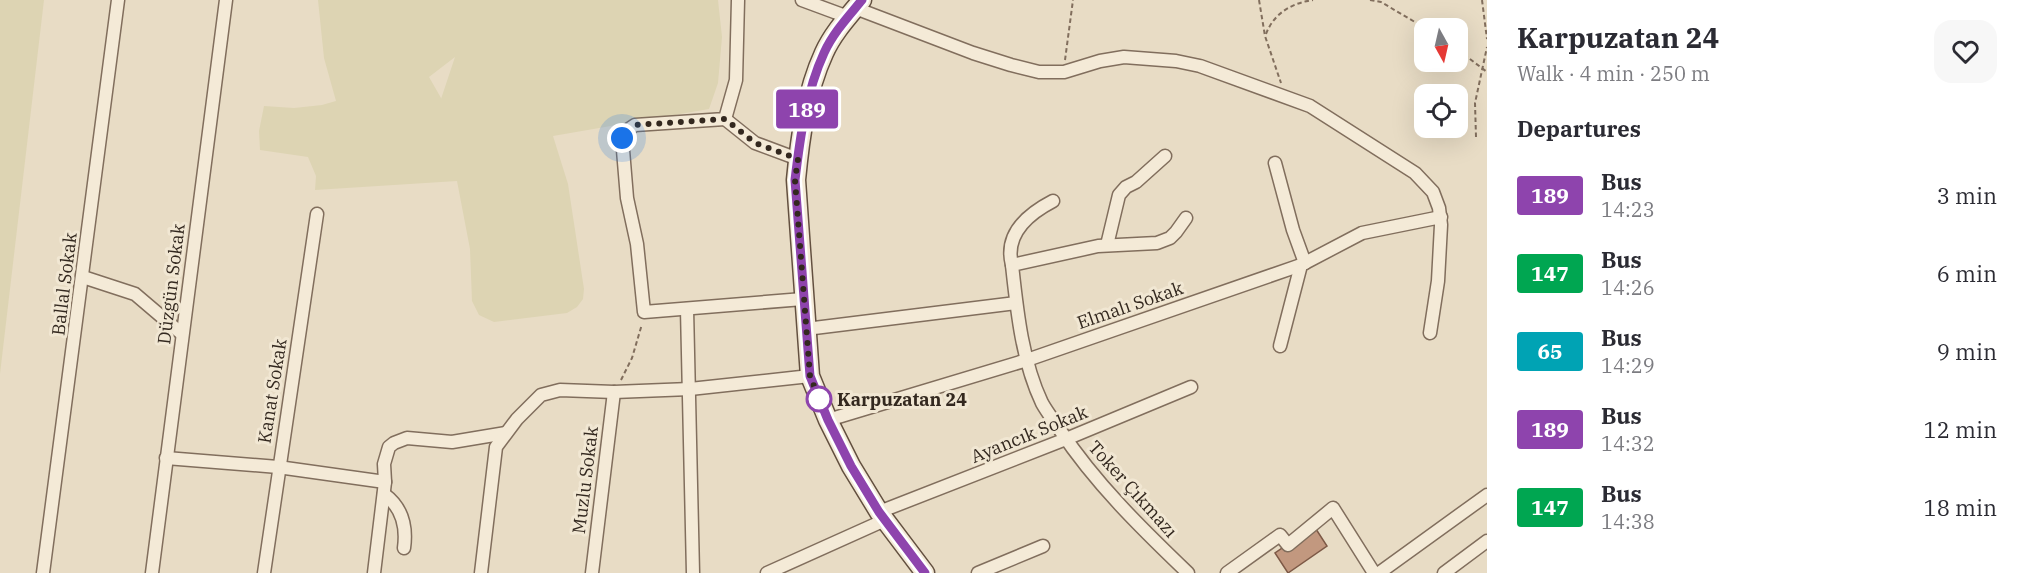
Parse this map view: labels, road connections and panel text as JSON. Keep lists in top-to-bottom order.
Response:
{
  "streets": {
    "street": [
      "Ballal Sokak",
      "Düzgün Sokak",
      "Elmalı Sokak",
      "Kanat Sokak",
      "Ayancık Sokak",
      "Muzlu Sokak",
      "Toker Çıkmazı"
    ]
  },
  "crossings": [
    ["Elmalı Sokak", "Toker Çıkmazı"],
    ["Ayancık Sokak", "Toker Çıkmazı"]
  ],
  "places": ["Karpuzatan 24"],
  "lines": ["bus line 189"],
  "north": "bottom",
  "page": {
    "on_map": "189",
    "heading": [
      ["Karpuzatan 24", "Walk · 4 min · 250 m"],
      "Departures"
    ],
    "list": [
      {
        "mark": "189",
        "name": "Bus",
        "note": "14:23",
        "value": "3 min"
      },
      {
        "mark": "147",
        "name": "Bus",
        "note": "14:26",
        "value": "6 min"
      },
      {
        "mark": "65",
        "name": "Bus",
        "note": "14:29",
        "value": "9 min"
      },
      {
        "mark": "189",
        "name": "Bus",
        "note": "14:32",
        "value": "12 min"
      },
      {
        "mark": "147",
        "name": "Bus",
        "note": "14:38",
        "value": "18 min"
      }
    ]
  }
}
